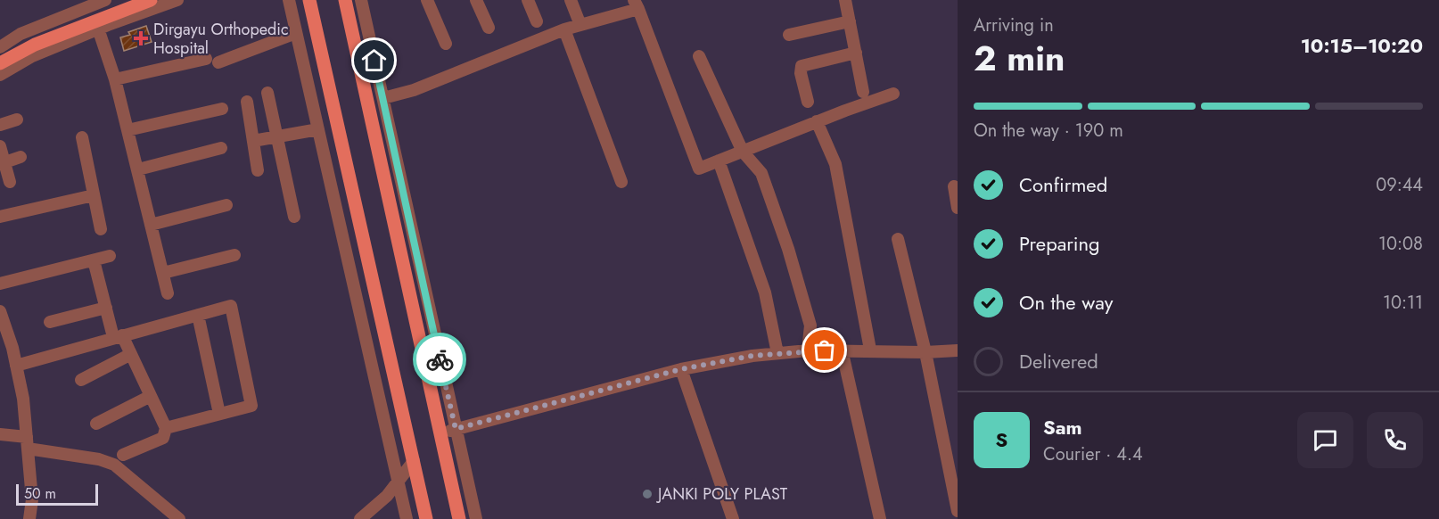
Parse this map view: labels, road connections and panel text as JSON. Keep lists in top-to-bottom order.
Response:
{
  "places": {
    "health": ["Dirgayu Orthopedic Hospital"],
    "other": ["JANKI POLY PLAST"]
  },
  "scale_bar": "50 m",
  "page": {
    "heading": ["2 min", "Arriving in", "10:15–10:20"],
    "panel": ["Sam", "Courier · 4.4"],
    "bar": "On the way · 190 m",
    "list": [
      ["Confirmed", "09:44"],
      ["Preparing", "10:08"],
      ["On the way", "10:11"],
      "Delivered"
    ],
    "round": "S",
    "scale": "50 m"
  }
}
